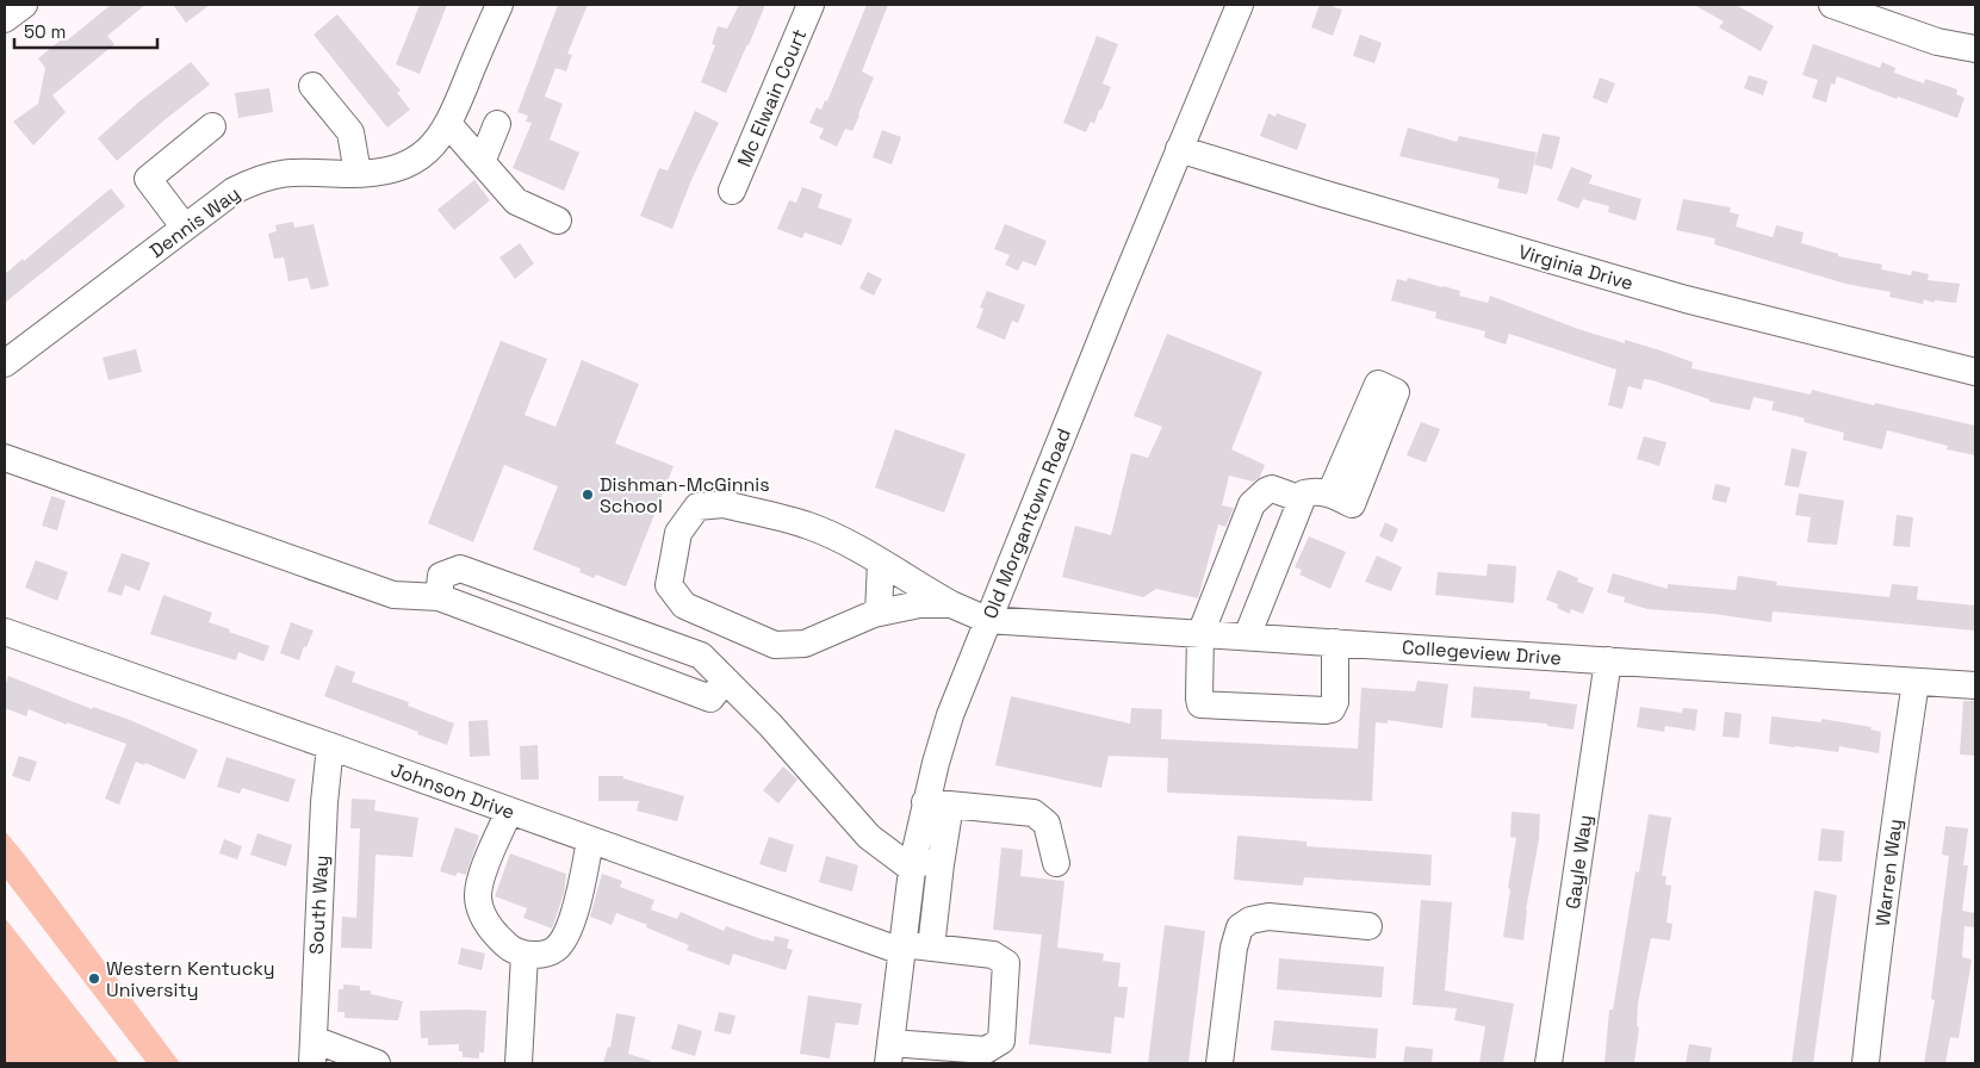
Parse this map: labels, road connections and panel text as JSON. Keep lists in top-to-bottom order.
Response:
{
  "streets": {
    "street": [
      "Mc Elwain Court",
      "Dennis Way",
      "Virginia Drive",
      "Old Morgantown Road",
      "Collegeview Drive",
      "Johnson Drive",
      "Gayle Way",
      "Warren Way",
      "South Way"
    ]
  },
  "crossings": [
    ["Virginia Drive", "Old Morgantown Road"],
    ["Old Morgantown Road", "Collegeview Drive"],
    ["Old Morgantown Road", "Johnson Drive"],
    ["Collegeview Drive", "Gayle Way"],
    ["Collegeview Drive", "Warren Way"],
    ["Johnson Drive", "South Way"]
  ],
  "places": ["Dishman-McGinnis School", "Western Kentucky University"],
  "scale_bar": "50 m"
}
